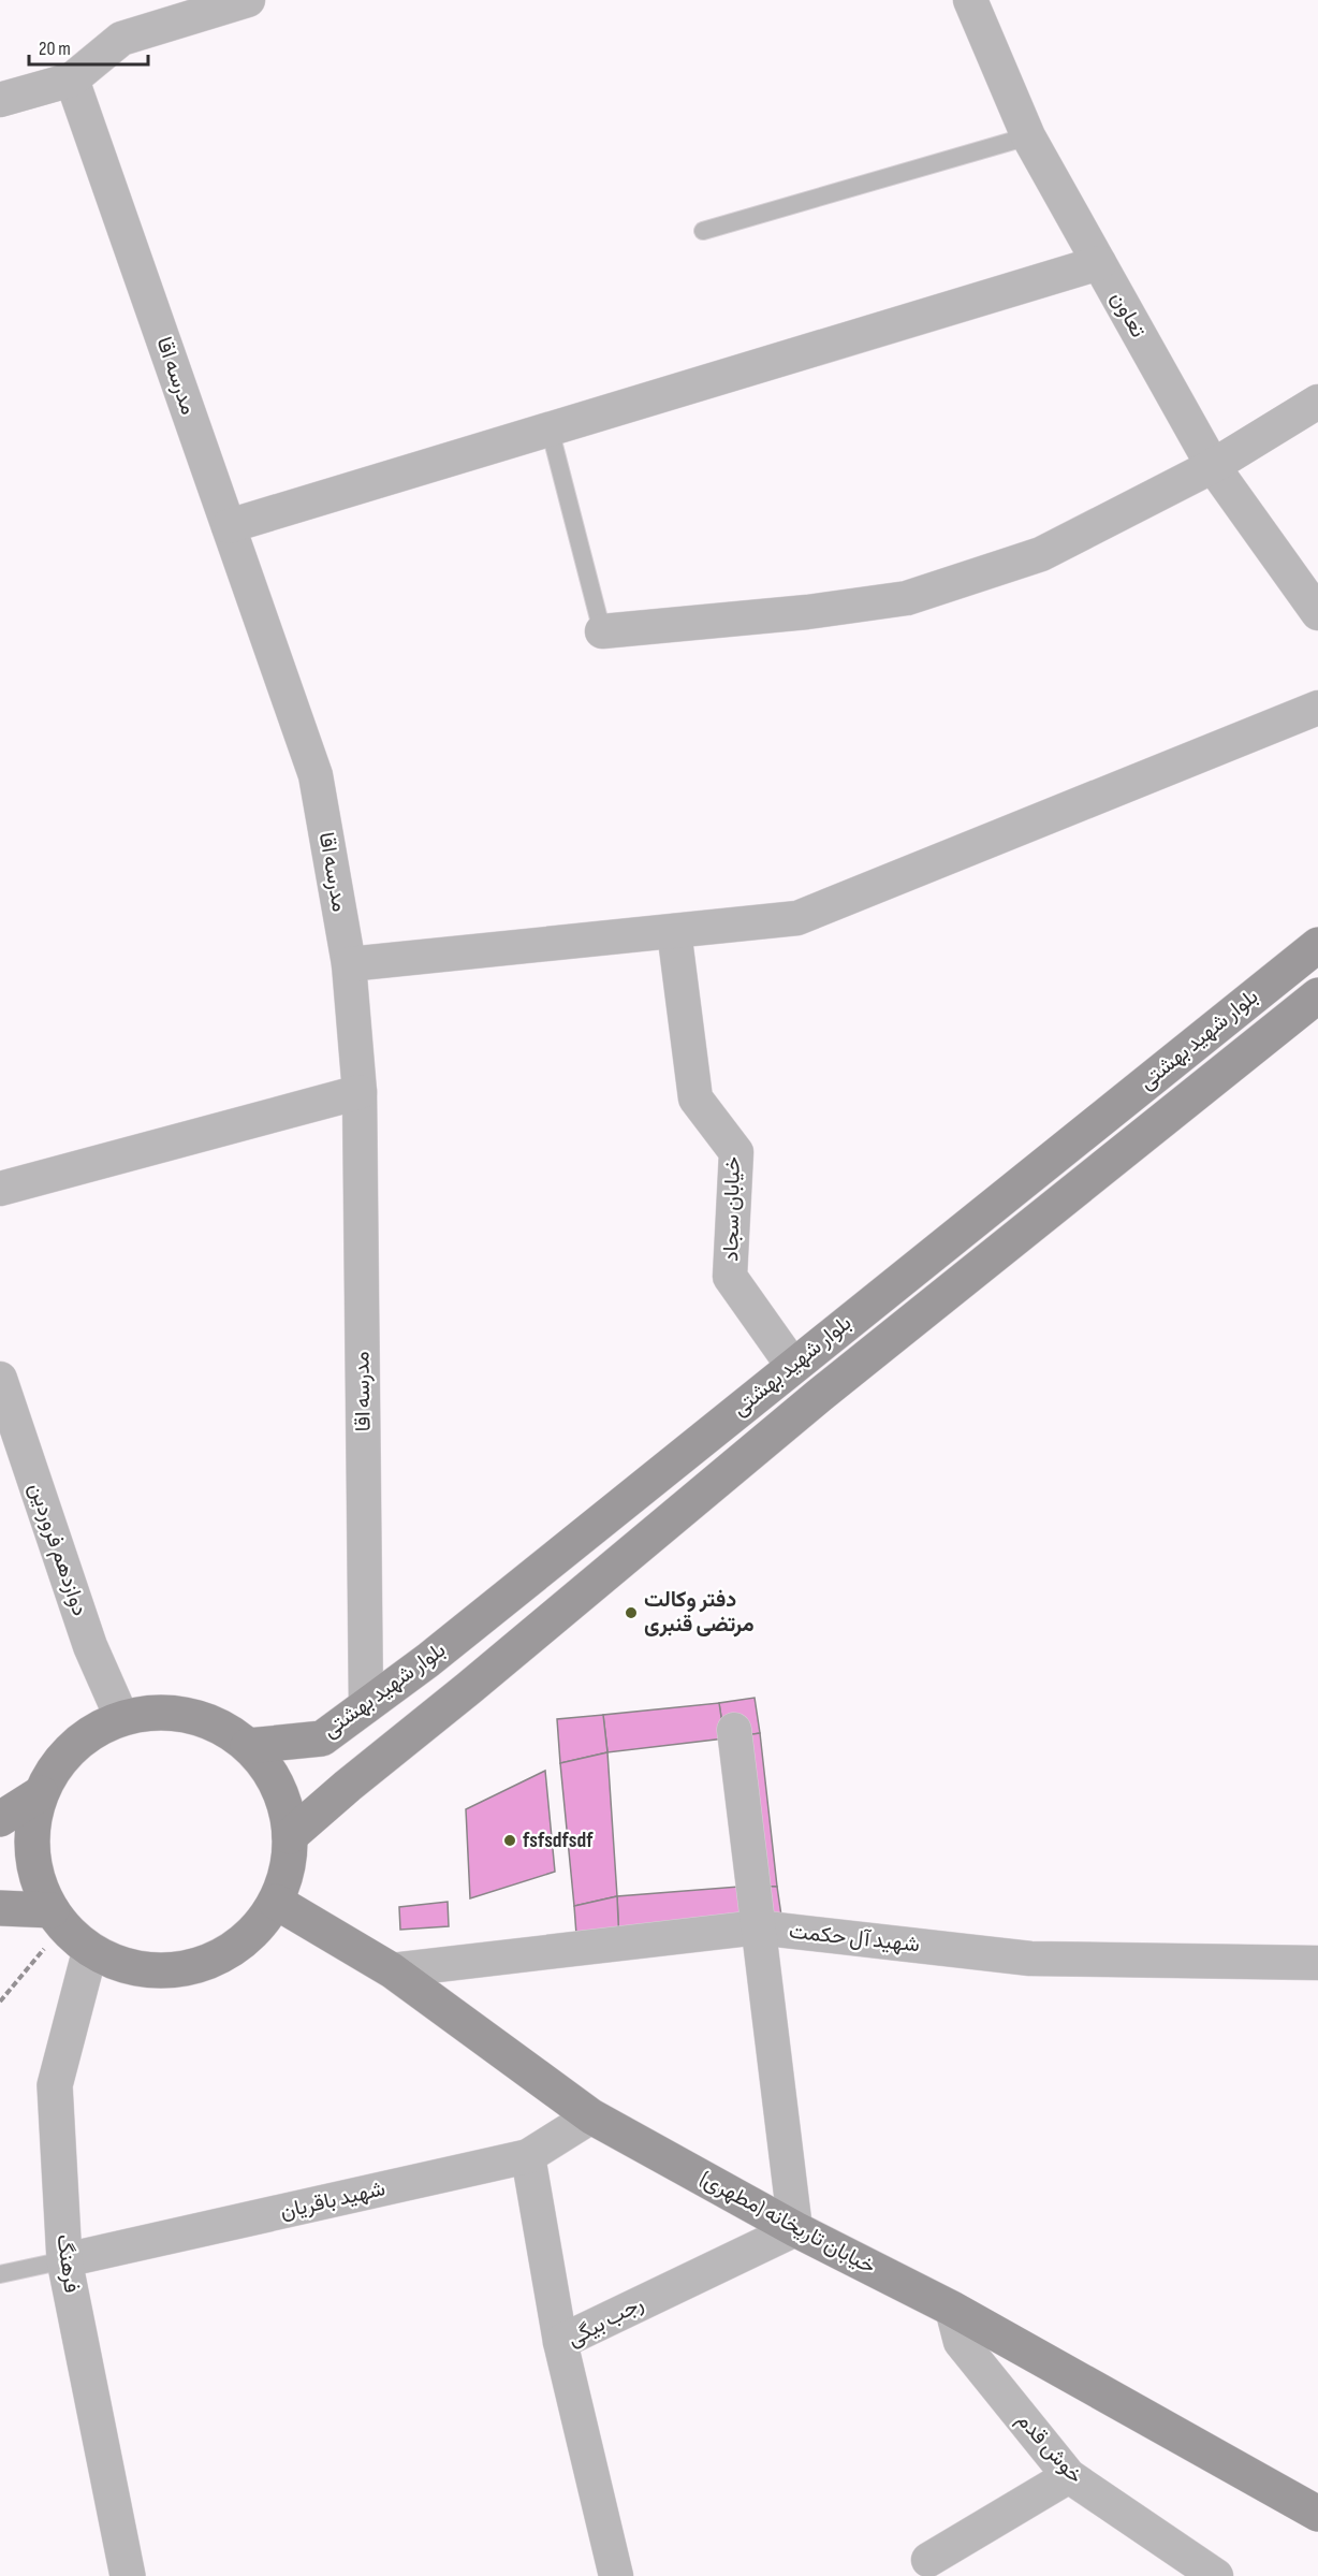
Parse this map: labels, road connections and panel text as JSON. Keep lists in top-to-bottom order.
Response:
{
  "streets": {
    "main road": ["بلوار شهید بهشتی", "خیابان تاریخانه (مطهری)"],
    "street": [
      "تعاون",
      "مدرسه اقا",
      "خیابان سجاد",
      "دوازدهم فروردین",
      "شهید آل حکمت",
      "شهید باقریان",
      "فرهنگ",
      "رجب بیگی",
      "خوش قدم"
    ]
  },
  "crossings": [
    ["مدرسه اقا", "بلوار شهید بهشتی"],
    ["بلوار شهید بهشتی", "خیابان سجاد"],
    ["شهید آل حکمت", "خیابان تاریخانه (مطهری)"],
    ["شهید باقریان", "خیابان تاریخانه (مطهری)"],
    ["شهید باقریان", "فرهنگ"],
    ["خیابان تاریخانه (مطهری)", "رجب بیگی"],
    ["خیابان تاریخانه (مطهری)", "خوش قدم"]
  ],
  "places": ["دفتر وکالت مرتضی قنبری", "fsfsdfsdf"],
  "scale_bar": "20 m"
}
